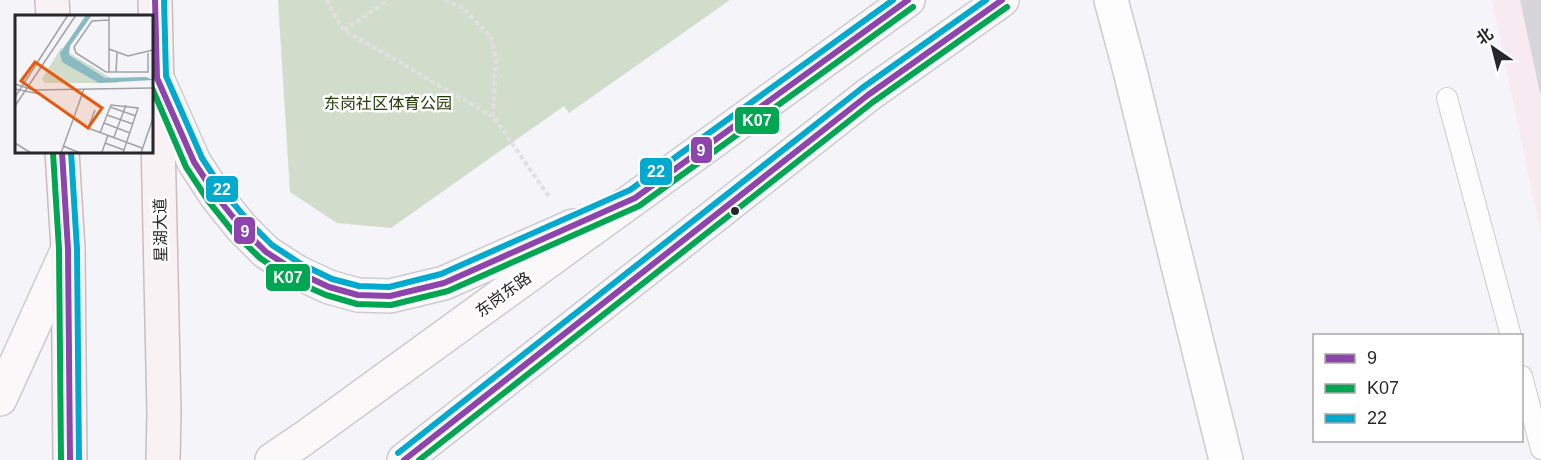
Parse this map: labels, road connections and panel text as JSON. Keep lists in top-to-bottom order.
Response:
{
  "streets": {
    "main road": ["星湖大道", "东岗东路"]
  },
  "parks": ["东岗社区体育公园"],
  "lines": ["transit line 9", "transit line 22", "transit line K07"],
  "legend": ["9", "K07", "22"],
  "north": "top left"
}
